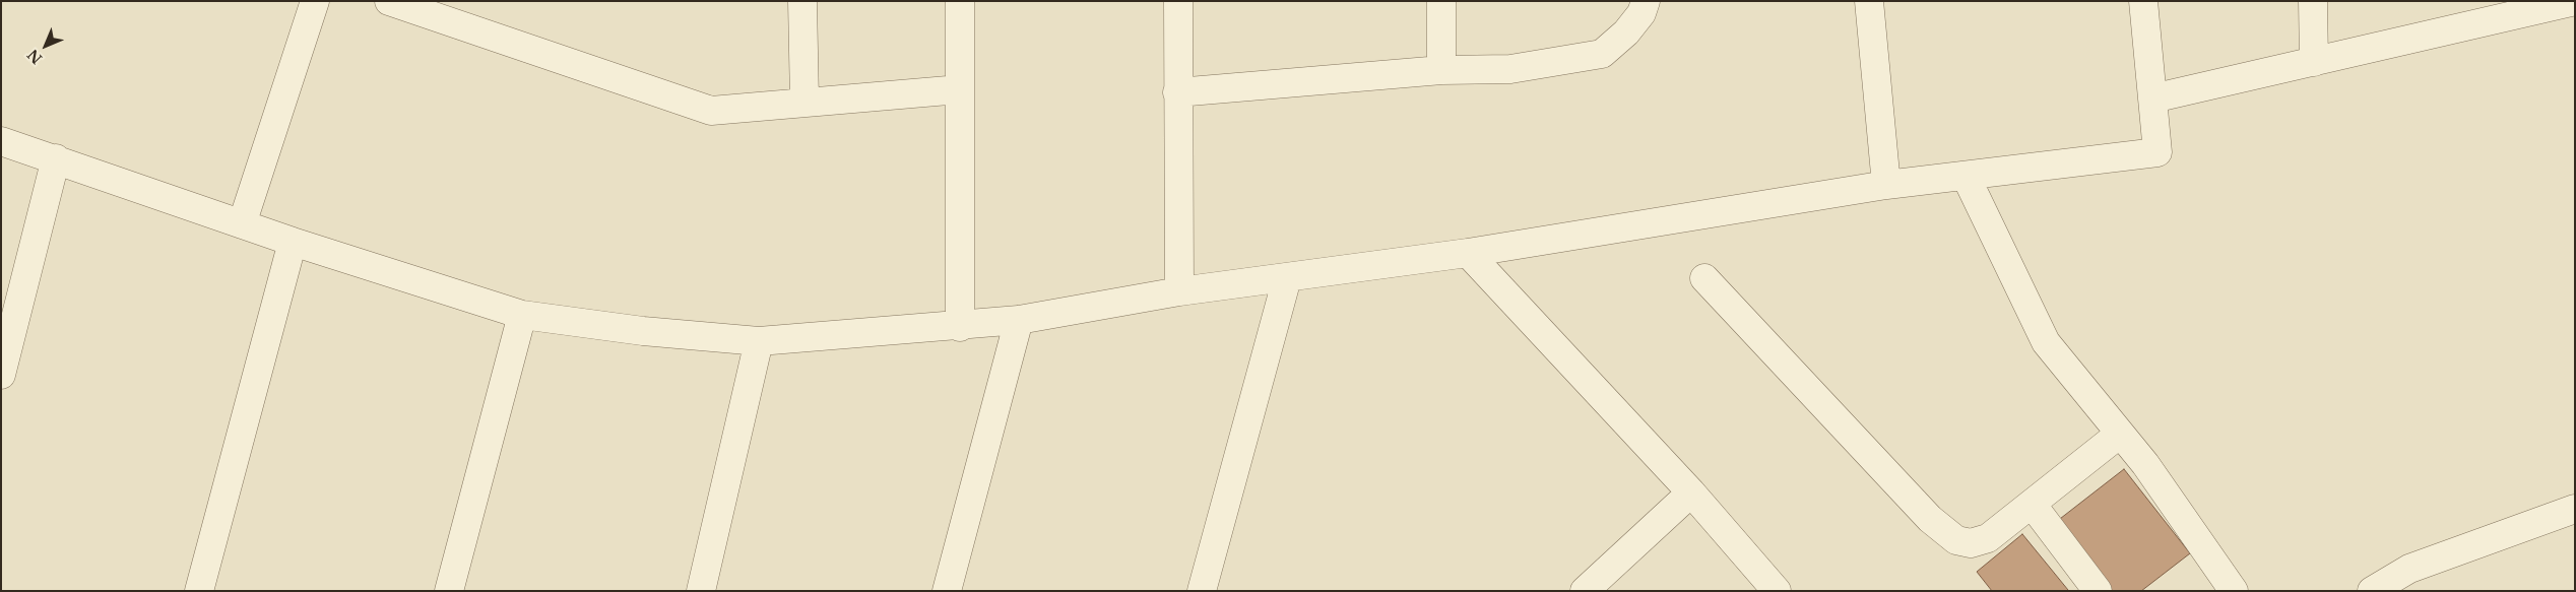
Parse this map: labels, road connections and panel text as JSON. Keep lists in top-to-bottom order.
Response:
{
  "north": "bottom left"
}
